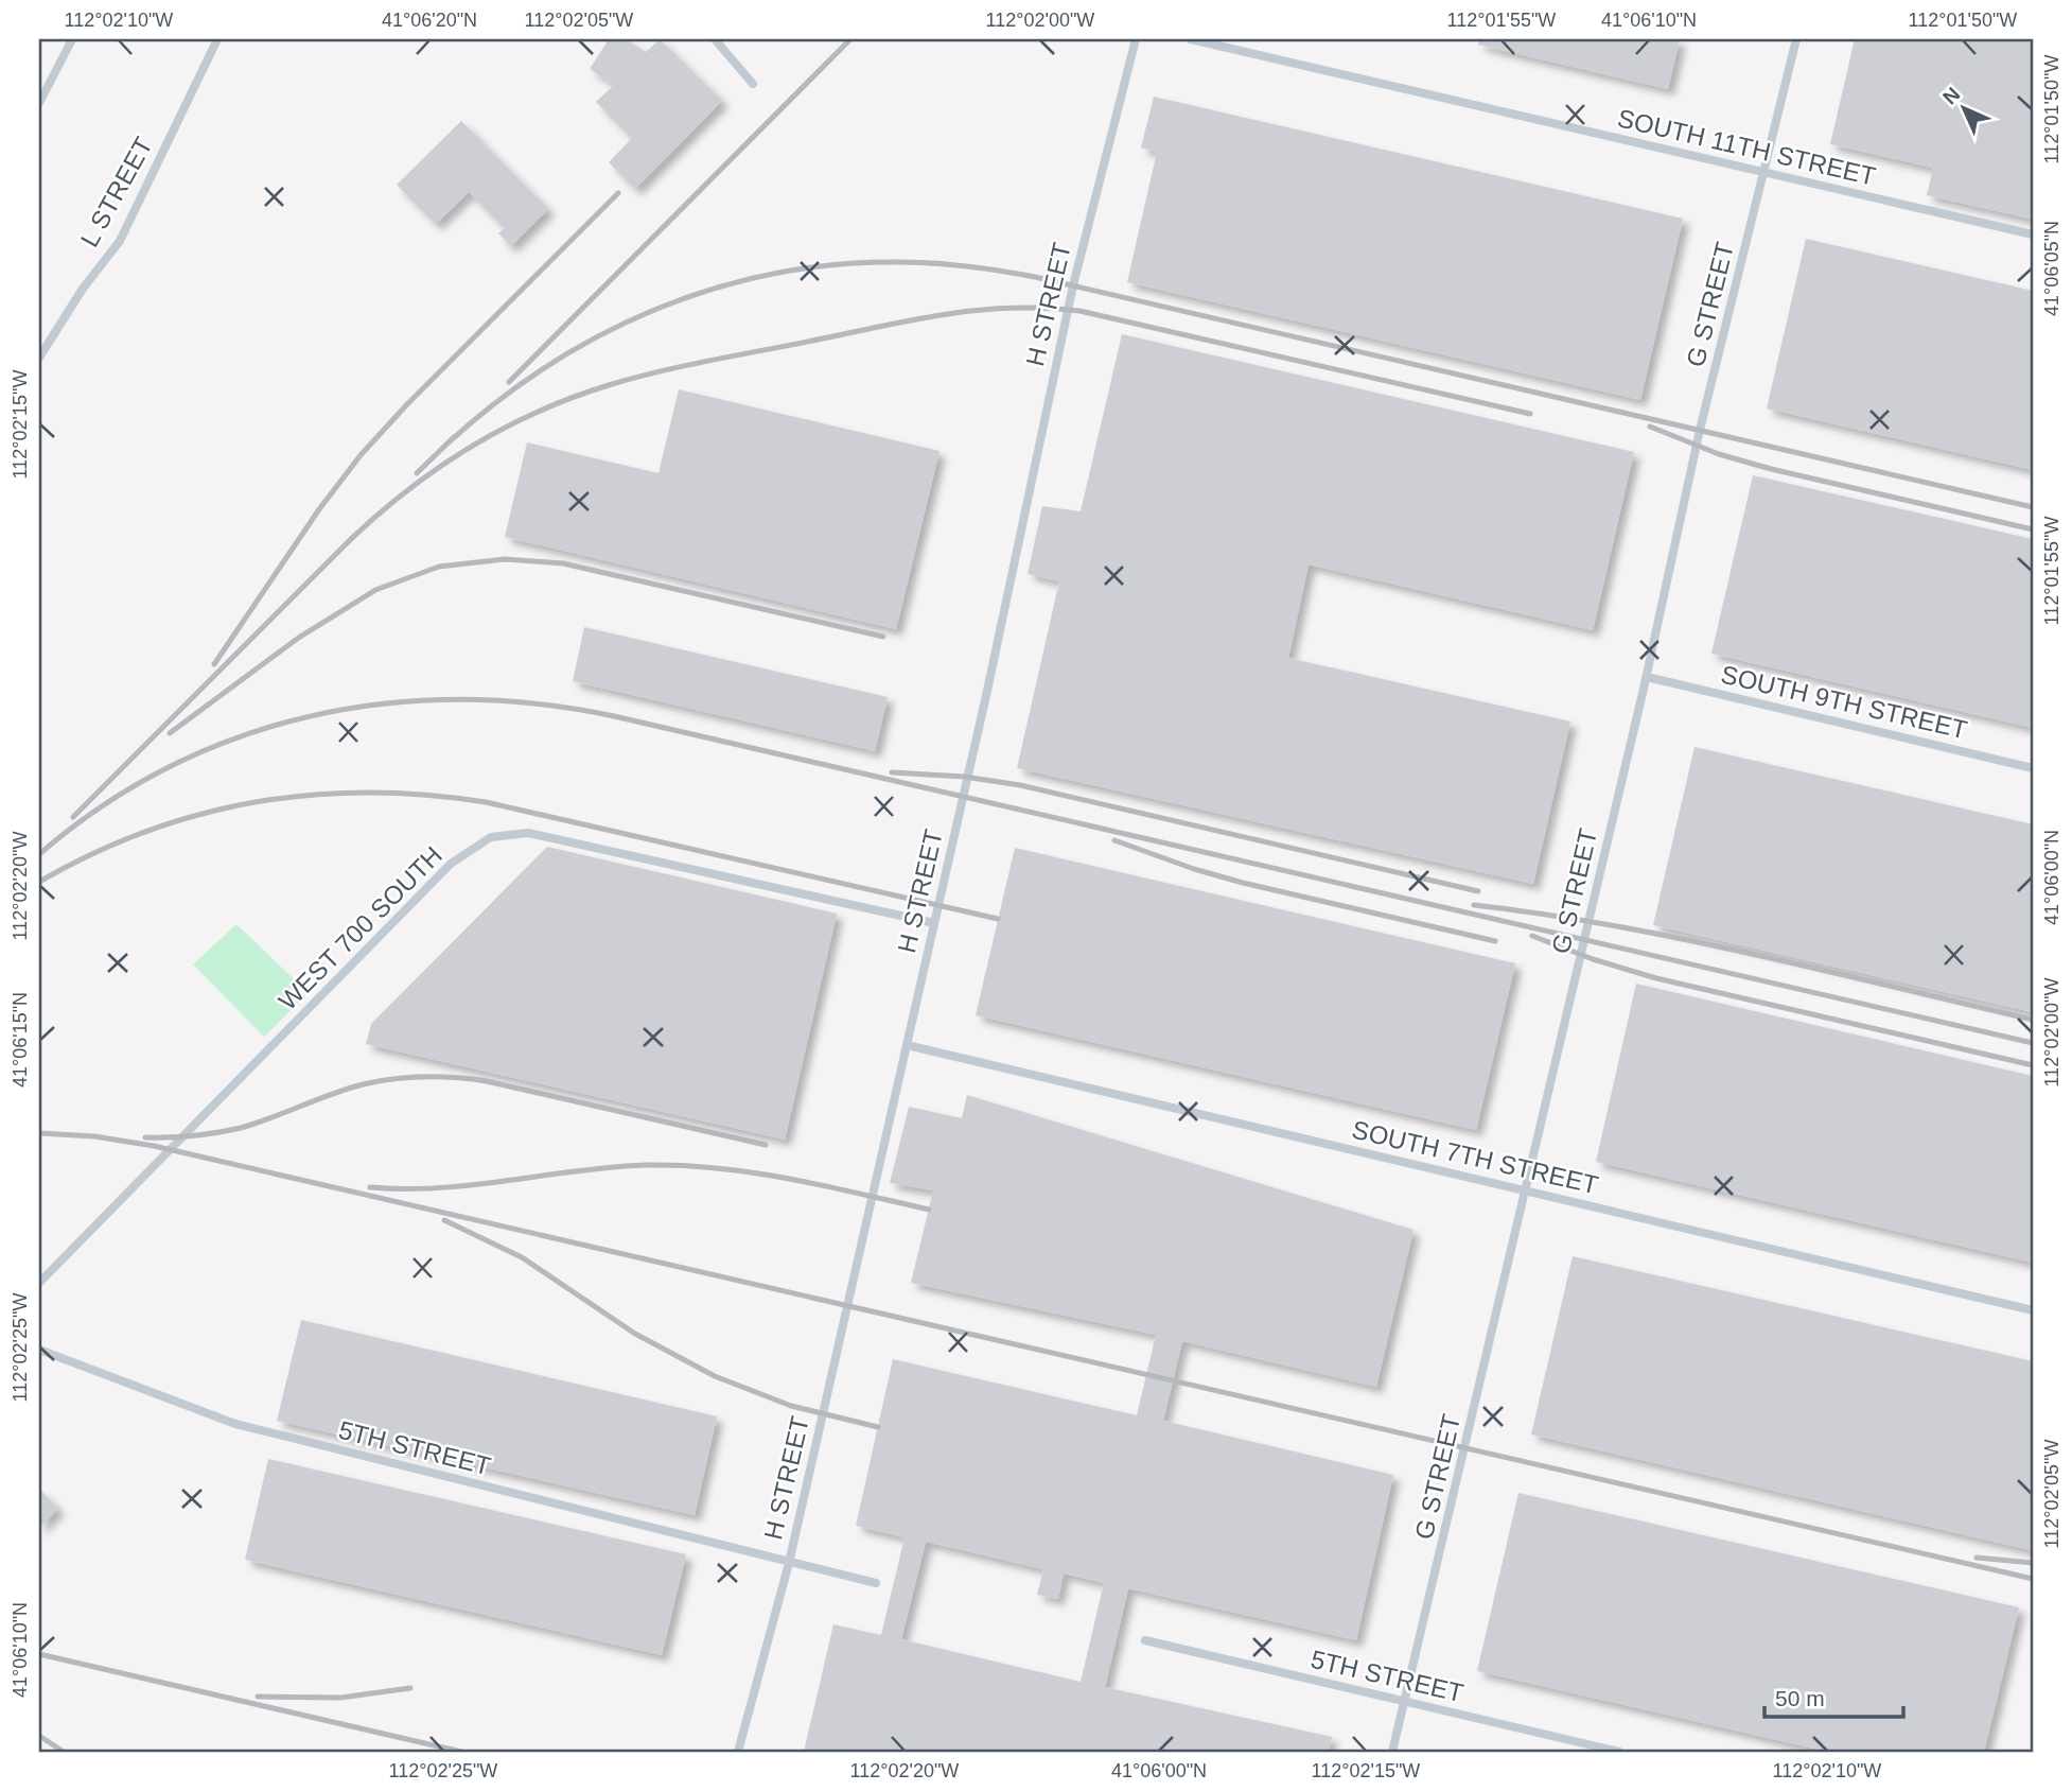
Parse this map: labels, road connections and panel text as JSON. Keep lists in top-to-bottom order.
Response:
{
  "streets": {
    "lane": [
      "SOUTH 11TH STREET",
      "L STREET",
      "H STREET",
      "G STREET",
      "SOUTH 9TH STREET",
      "WEST 700 SOUTH",
      "SOUTH 7TH STREET",
      "5TH STREET"
    ]
  },
  "crossings": [
    ["SOUTH 11TH STREET", "G STREET"],
    ["H STREET", "WEST 700 SOUTH"],
    ["H STREET", "SOUTH 7TH STREET"],
    ["H STREET", "5TH STREET"],
    ["G STREET", "SOUTH 9TH STREET"],
    ["G STREET", "SOUTH 7TH STREET"],
    ["G STREET", "5TH STREET"]
  ],
  "scale_bar": "50 m",
  "north": "top left",
  "coordinates": [
    "112°02'10\"W",
    "41°06'20\"N",
    "112°02'05\"W",
    "112°02'00\"W",
    "112°01'55\"W",
    "41°06'10\"N",
    "112°01'50\"W",
    "41°06'05\"N",
    "112°02'15\"W",
    "41°06'00\"N",
    "112°02'20\"W",
    "41°06'15\"N",
    "112°02'25\"W"
  ]
}
